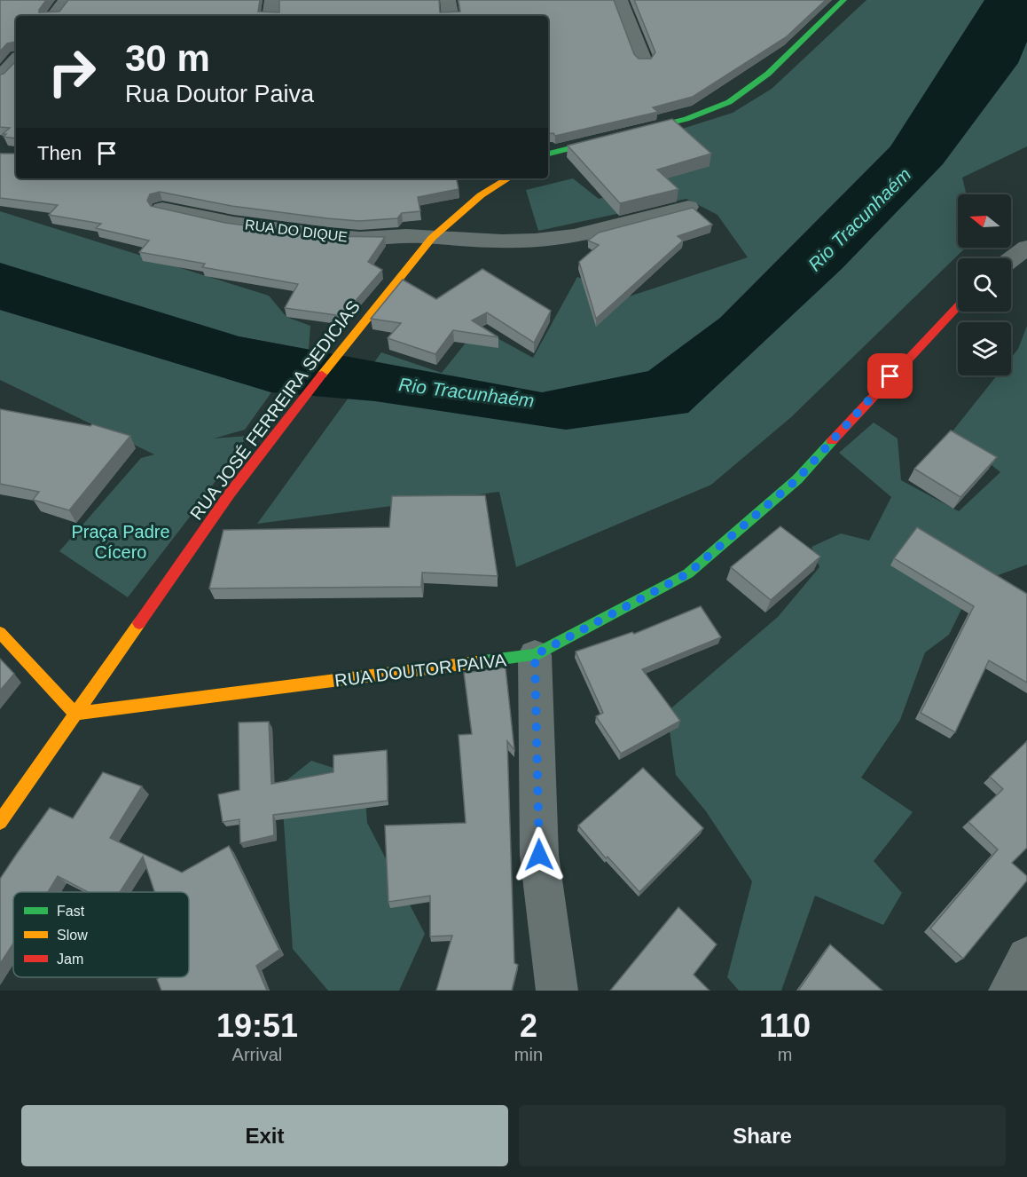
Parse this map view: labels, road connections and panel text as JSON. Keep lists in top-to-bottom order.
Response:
{
  "streets": {
    "street": ["RUA DO DIQUE", "RUA JOSÉ FERREIRA SEDICIAS", "RUA DOUTOR PAIVA"]
  },
  "crossings": [
    ["RUA DO DIQUE", "RUA JOSÉ FERREIRA SEDICIAS"],
    ["RUA JOSÉ FERREIRA SEDICIAS", "RUA DOUTOR PAIVA"]
  ],
  "water": ["Rio Tracunhaém"],
  "parks": ["Praça Padre Cícero"],
  "legend": ["Fast", "Slow", "Jam"],
  "north": "left",
  "page": {
    "turn": ["30 m", "Rua Doutor Paiva"],
    "then": "Then",
    "eta": [
      "19:51",
      "Arrival",
      "2",
      "min",
      "110",
      "m"
    ],
    "buttons": ["Exit", "Share"]
  }
}
